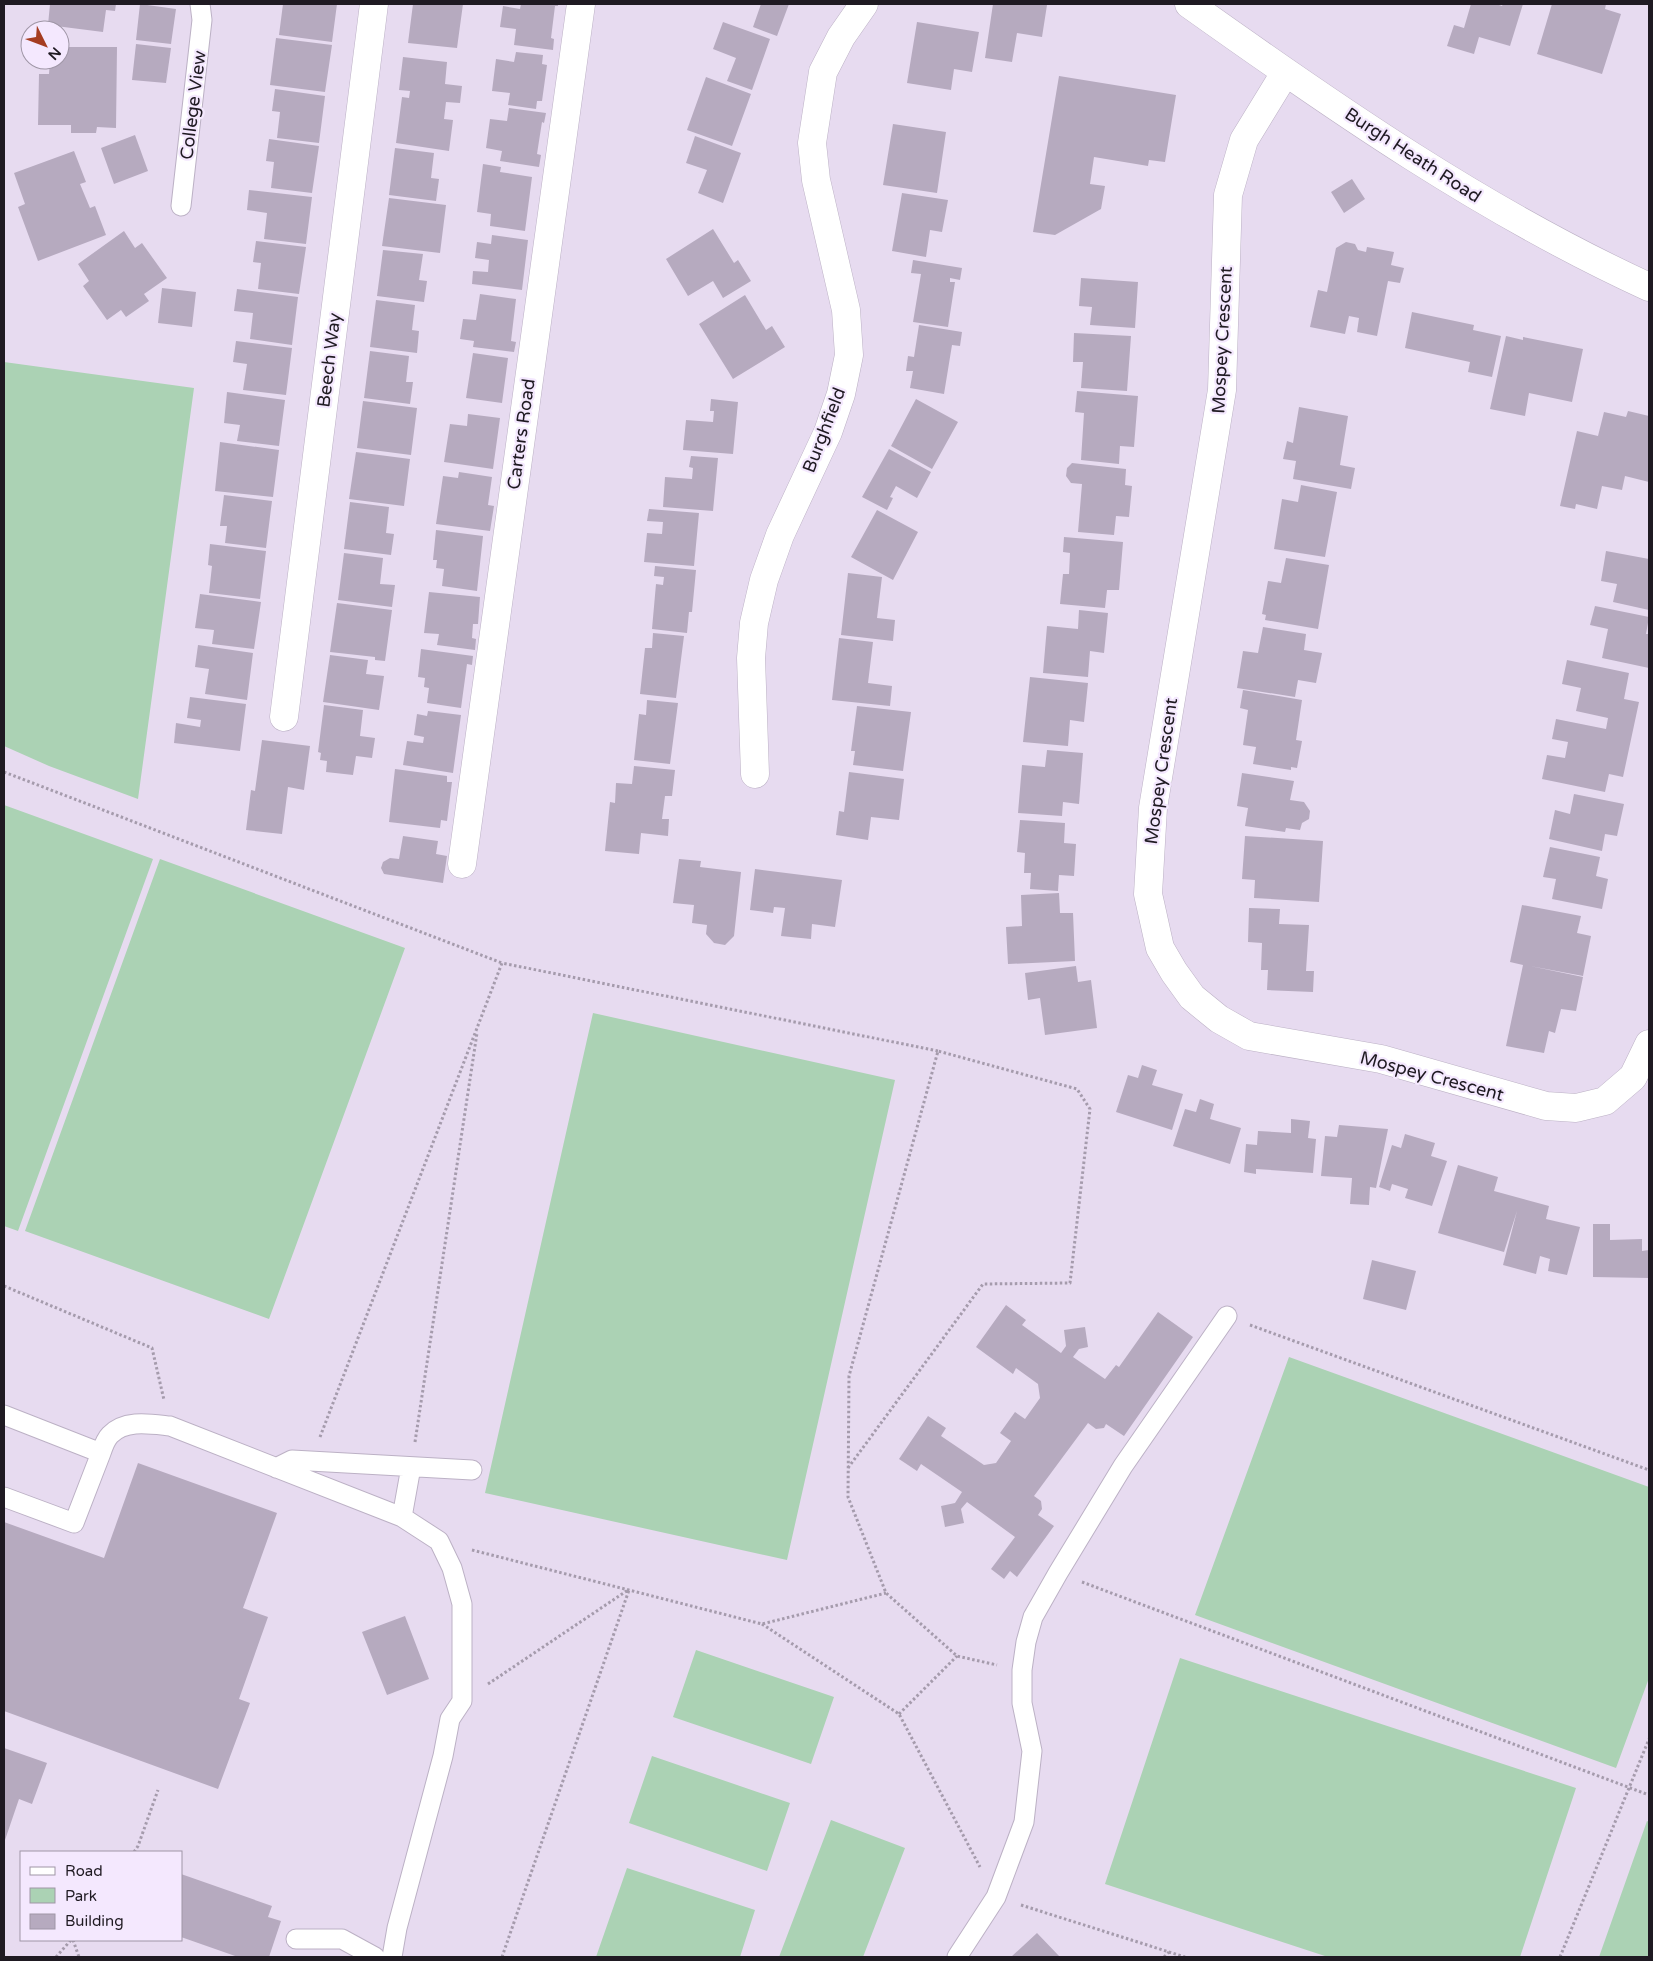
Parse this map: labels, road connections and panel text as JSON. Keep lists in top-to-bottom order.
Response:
{
  "streets": {
    "street": [
      "Burgh Heath Road",
      "Mospey Crescent",
      "Beech Way",
      "Burghfield",
      "Carters Road"
    ],
    "lane": ["College View"]
  },
  "crossings": [
    ["Burgh Heath Road", "Mospey Crescent"]
  ],
  "legend": ["Road", "Park", "Building"],
  "north": "bottom right"
}
